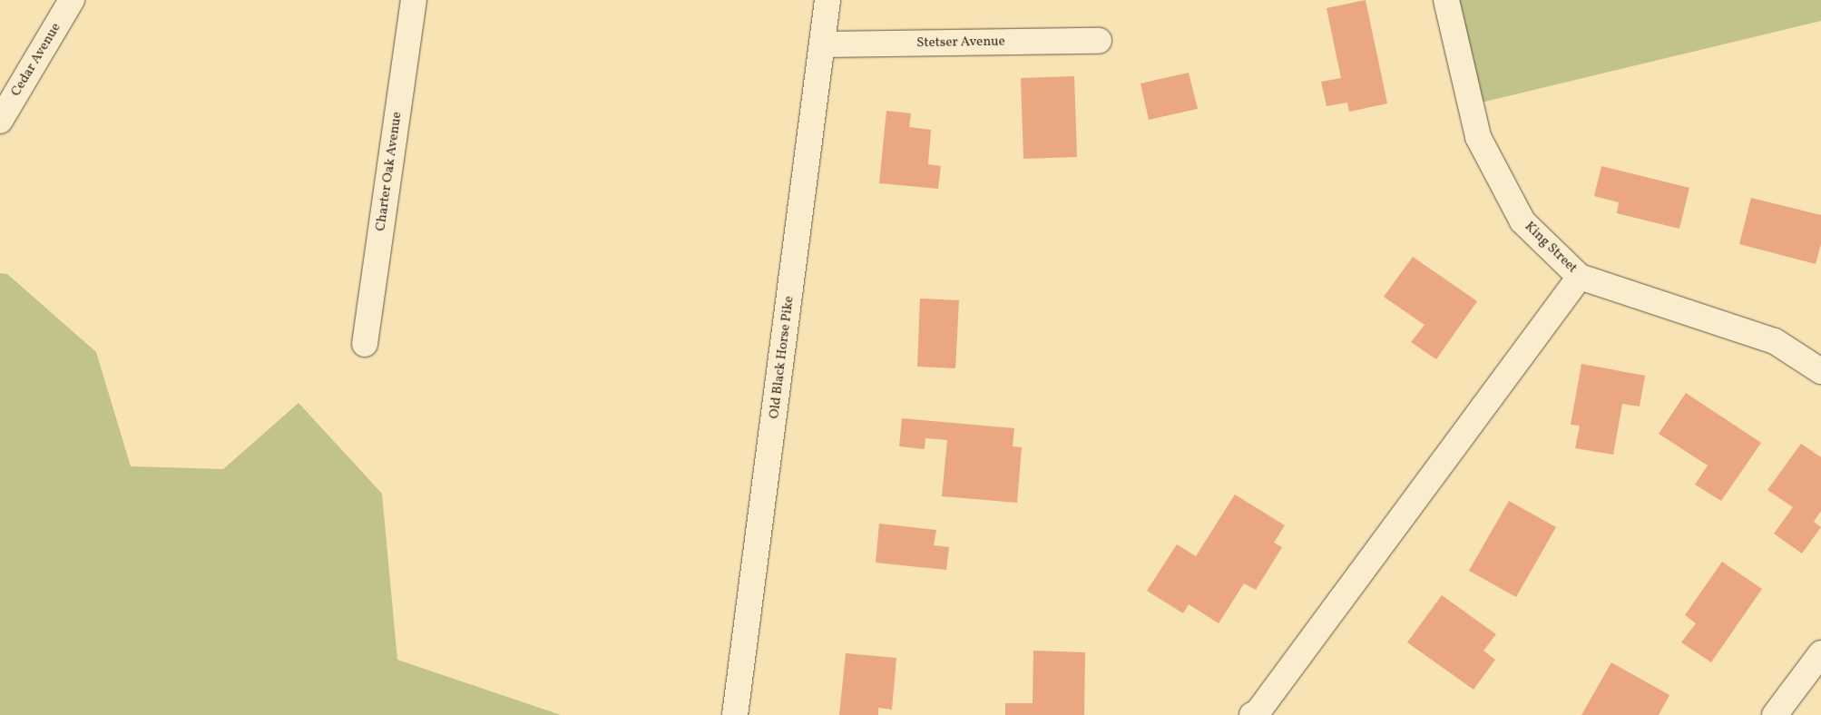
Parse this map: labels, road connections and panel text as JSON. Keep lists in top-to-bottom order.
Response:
{
  "streets": {
    "street": [
      "Stetser Avenue",
      "Cedar Avenue",
      "Charter Oak Avenue",
      "King Street",
      "Old Black Horse Pike"
    ]
  },
  "crossings": [
    ["Stetser Avenue", "Old Black Horse Pike"]
  ]
}
